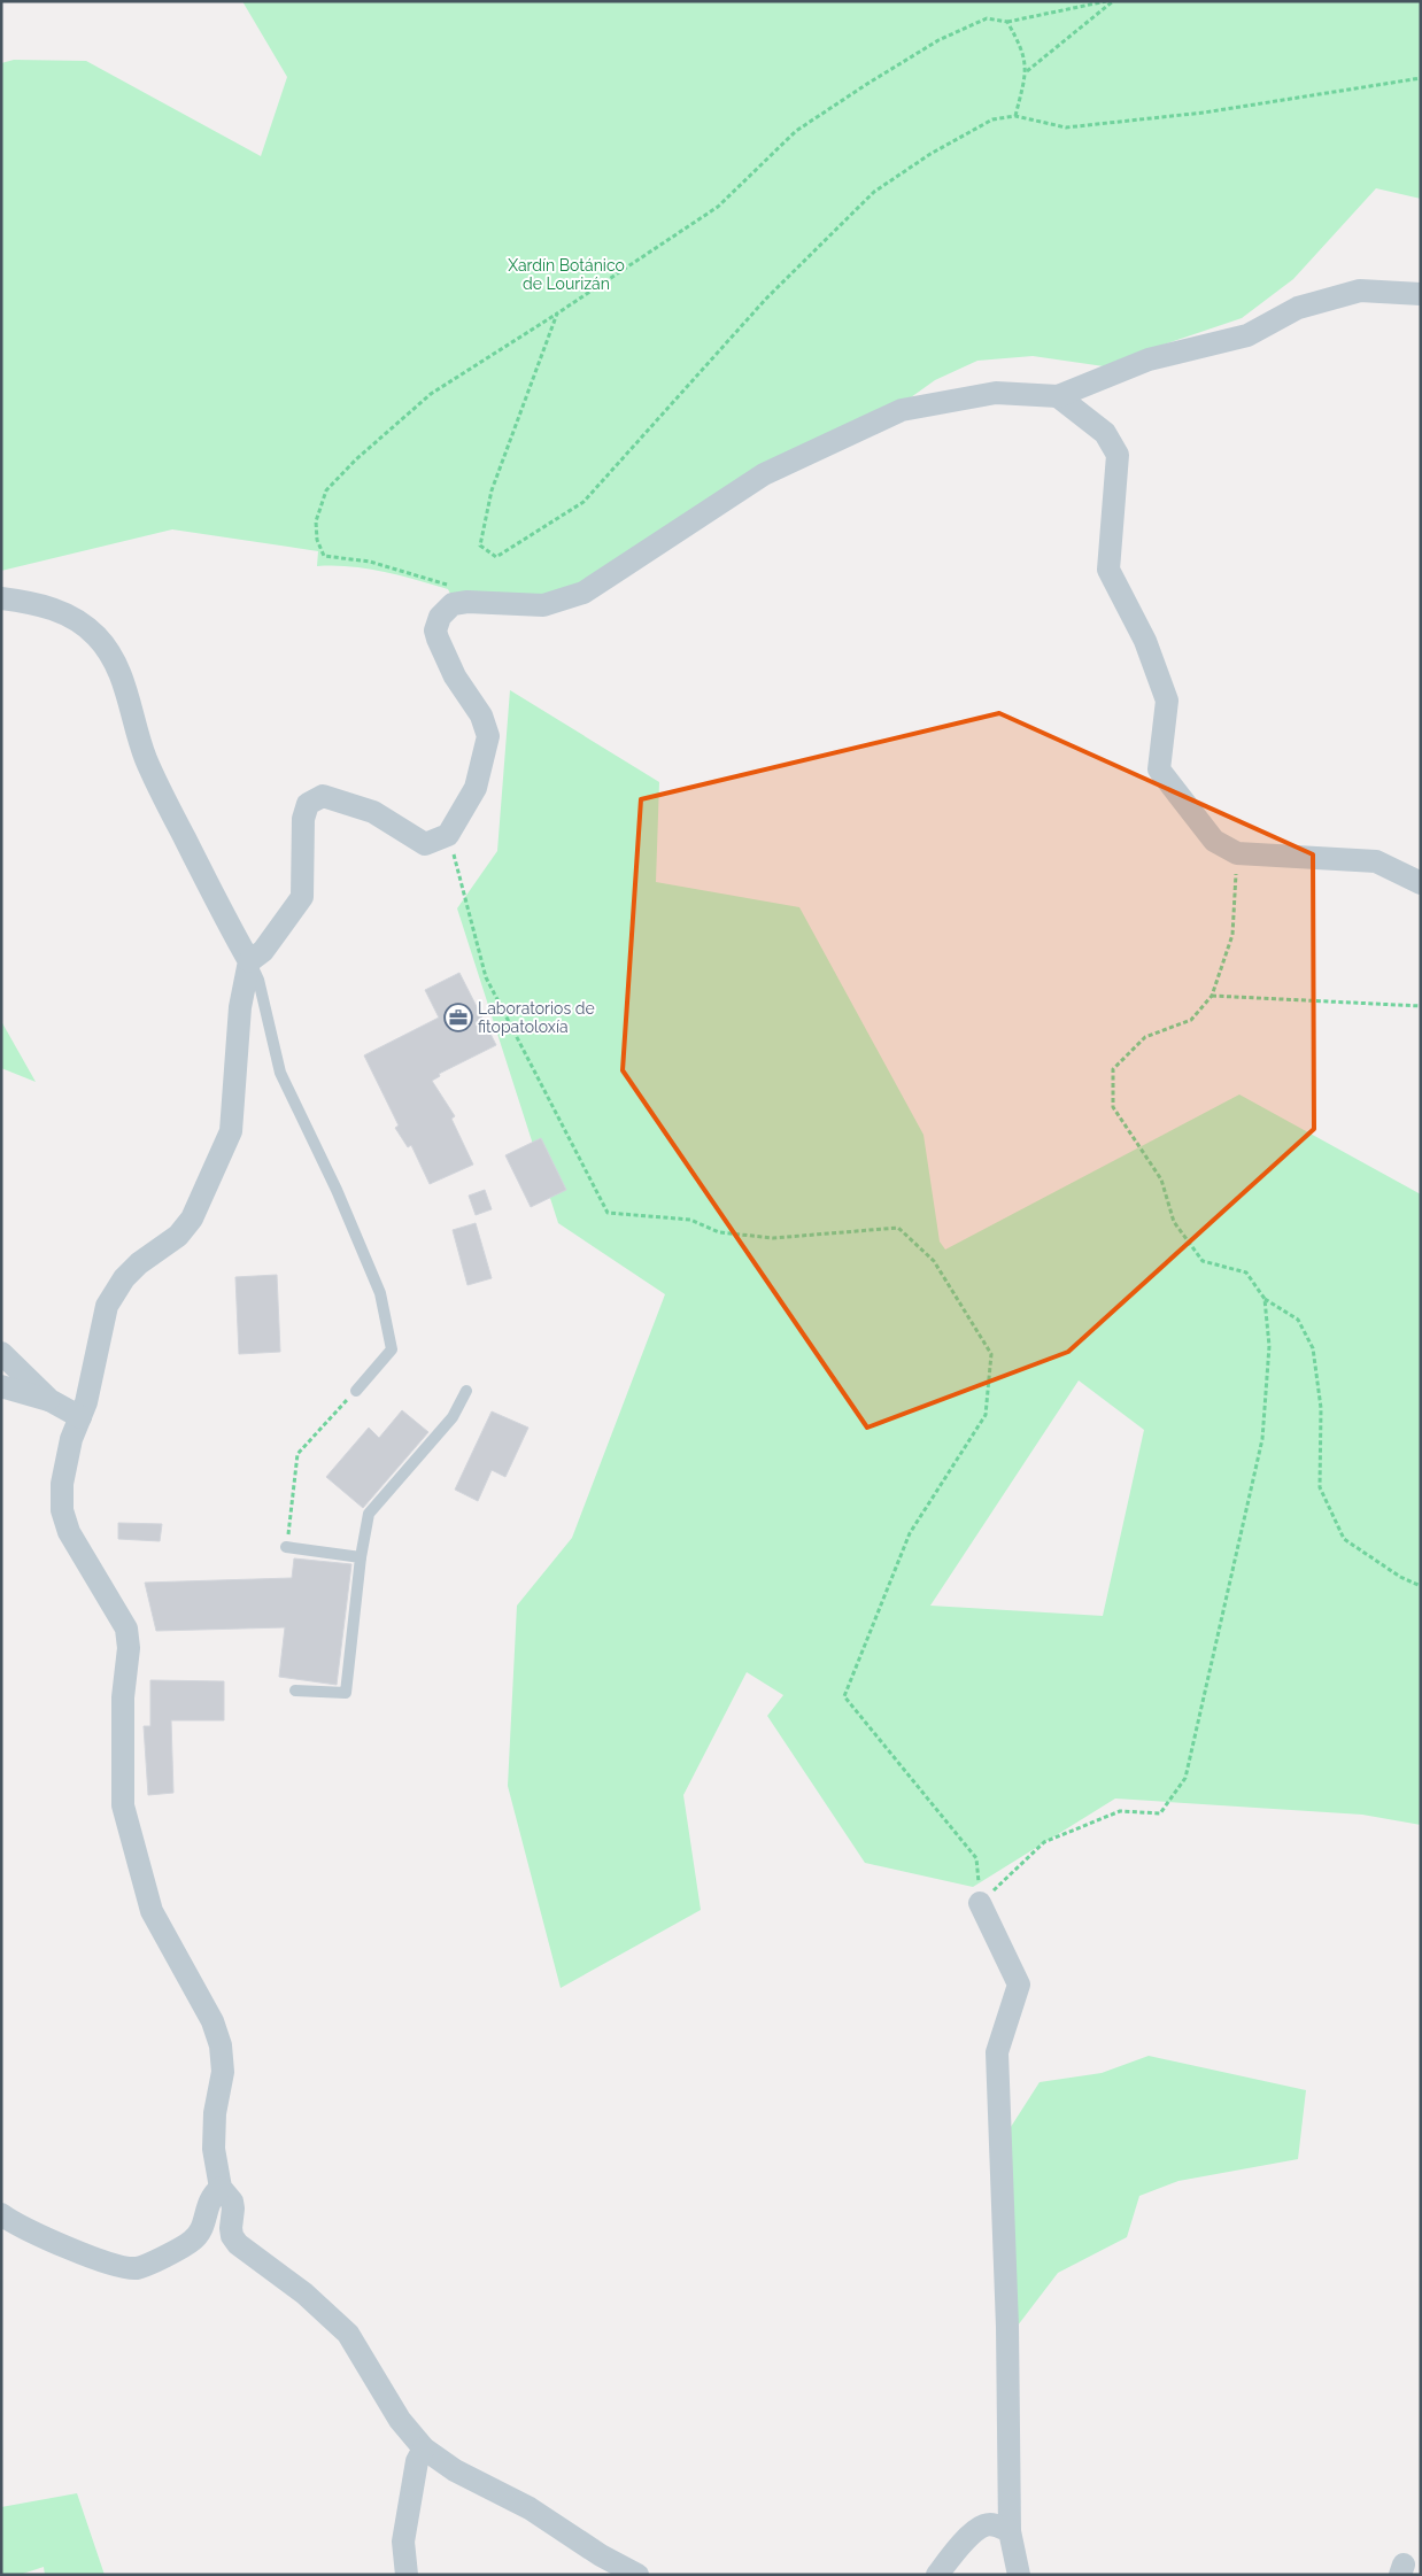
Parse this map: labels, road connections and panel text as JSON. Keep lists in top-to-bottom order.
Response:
{
  "parks": ["Xardín Botánico de Lourizán"],
  "places": {
    "office": ["Laboratorios de fitopatoloxía"]
  }
}
